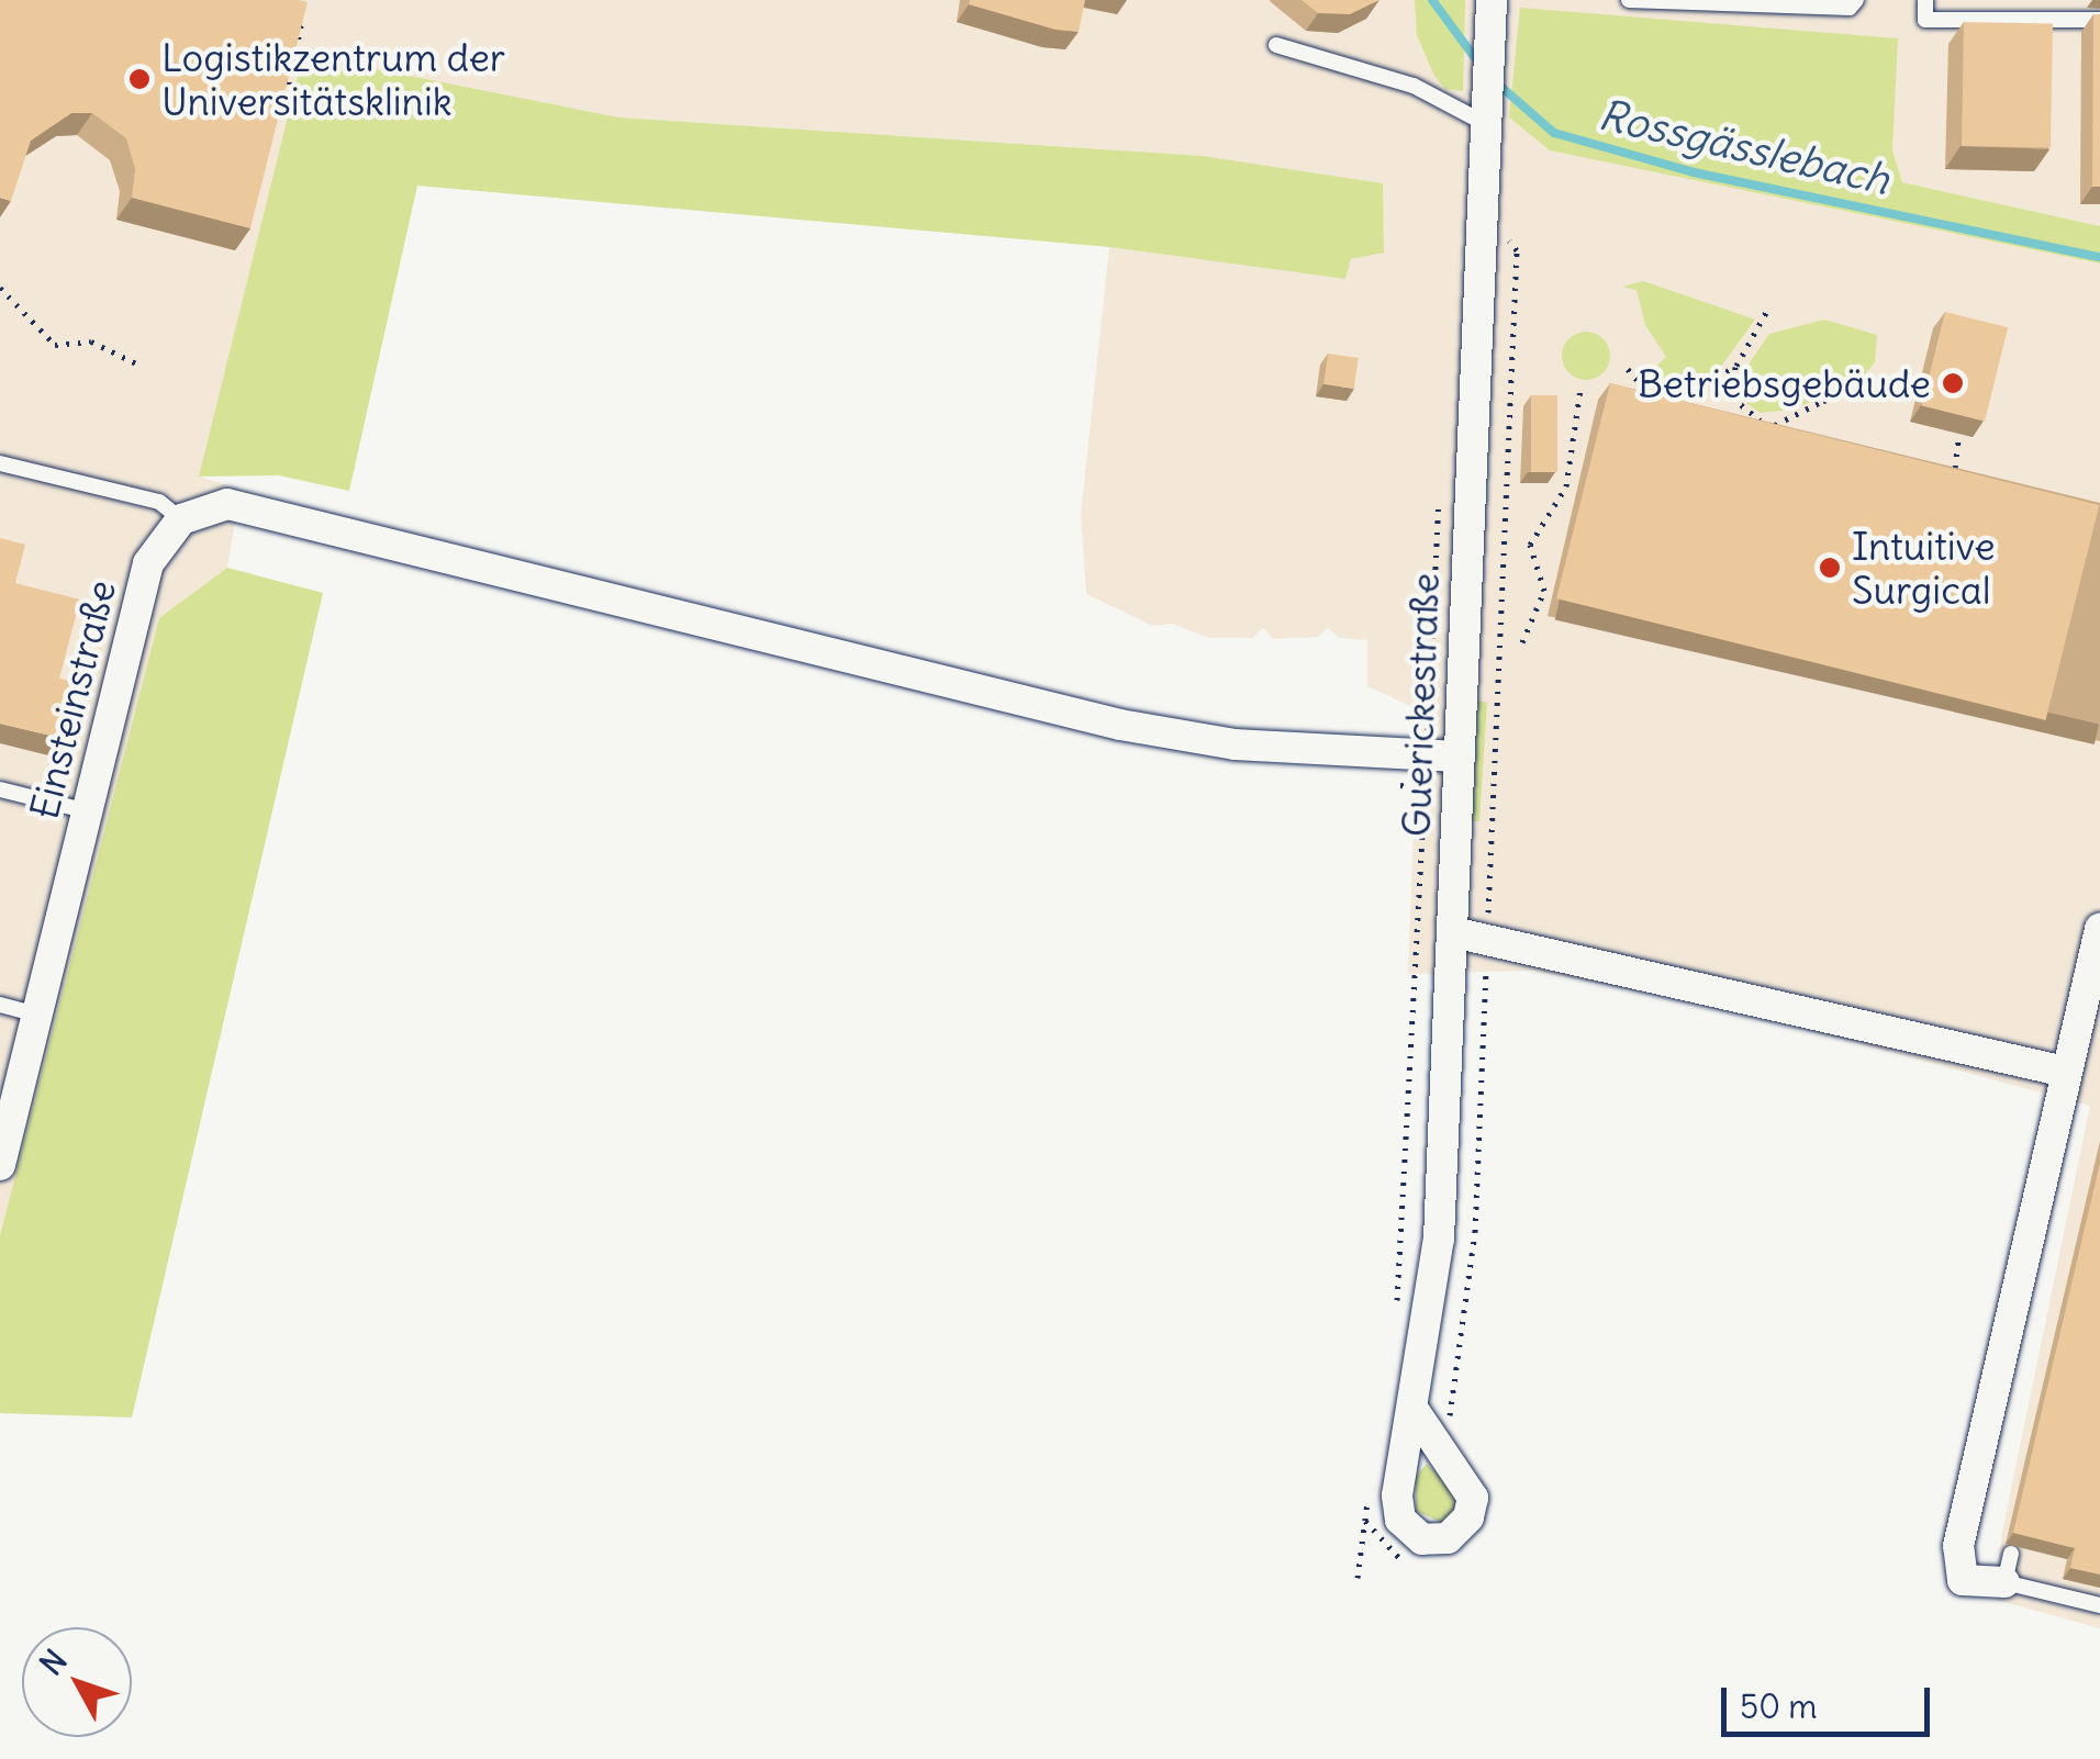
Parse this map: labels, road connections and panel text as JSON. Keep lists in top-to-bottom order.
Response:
{
  "streets": {
    "street": ["Einsteinstraße", "Guerickestraße"]
  },
  "water": ["Rossgässlebach"],
  "places": ["Logistikzentrum der Universitätsklinik", "Betriebsgebäude", "Intuitive Surgical"],
  "scale_bar": "50 m",
  "north": "top left"
}
